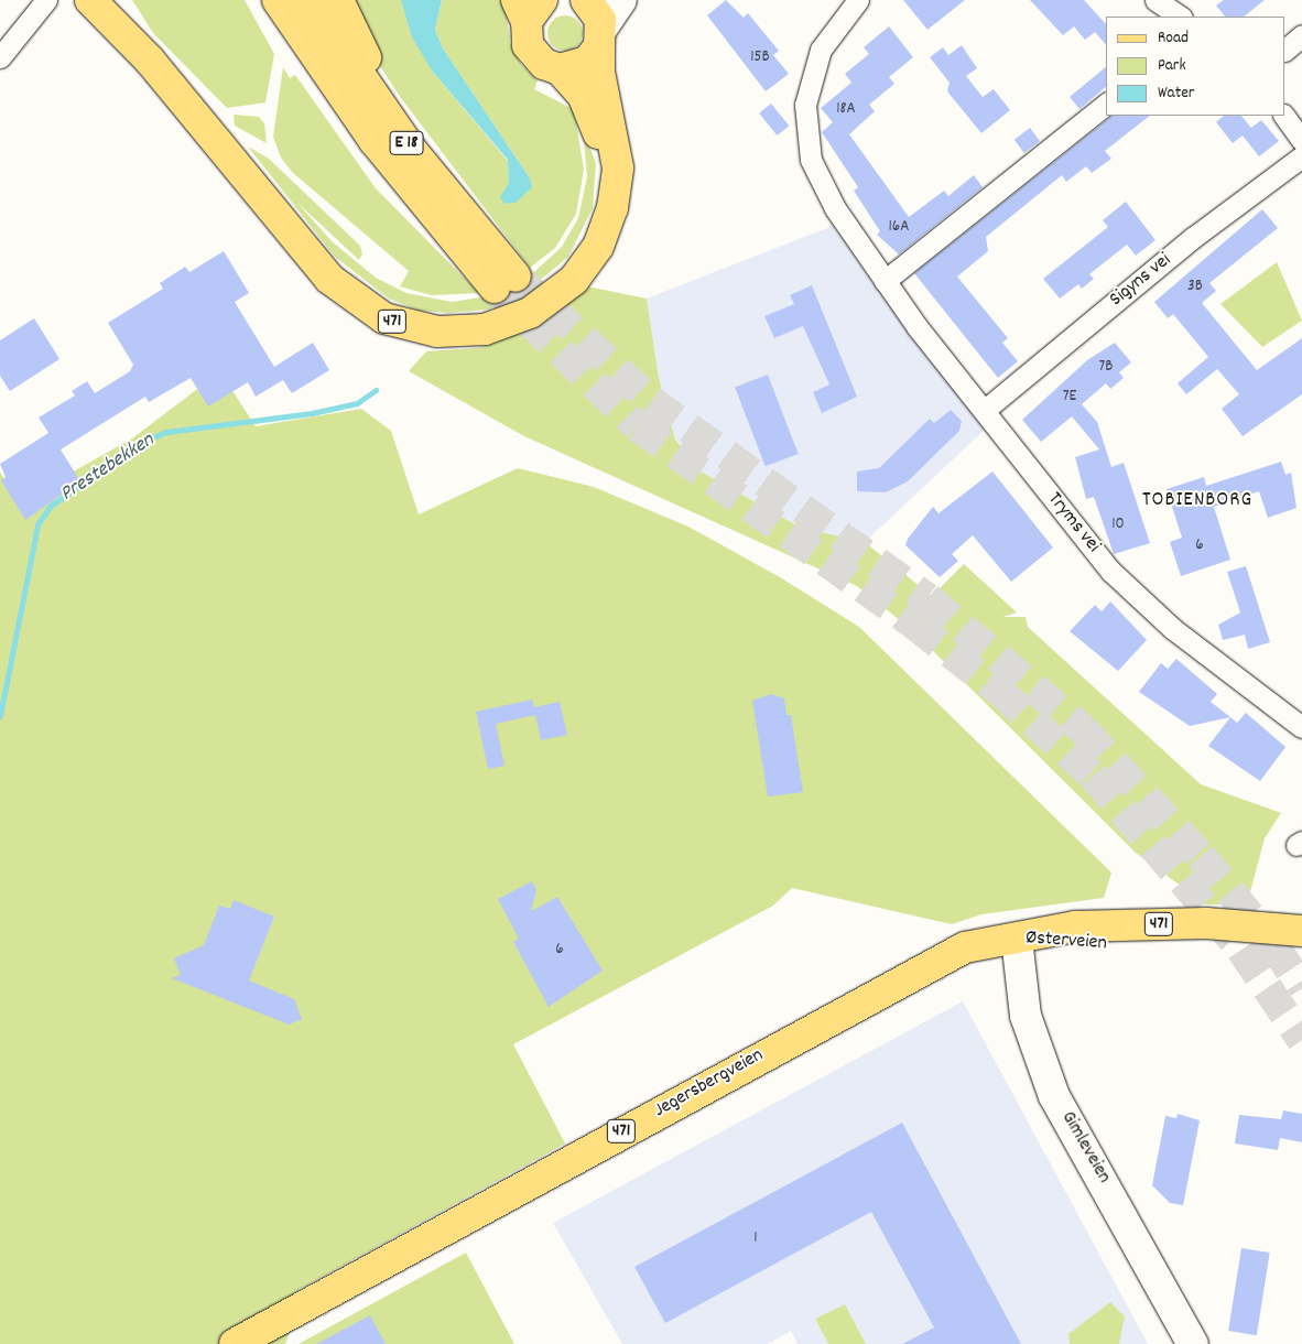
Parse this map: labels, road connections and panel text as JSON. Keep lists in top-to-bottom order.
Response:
{
  "streets": {
    "main road": [
      "E 18",
      "471",
      "Østerveien",
      "Jegersbergveien"
    ],
    "street": ["Sigyns vei", "Tryms vei", "Gimleveien"]
  },
  "crossings": [
    ["Sigyns vei", "Tryms vei"],
    ["Østerveien", "Jegersbergveien"],
    ["Østerveien", "Gimleveien"],
    ["Jegersbergveien", "Gimleveien"]
  ],
  "districts": ["TOBIENBORG"],
  "water": ["Prestebekken"],
  "house_numbers": [
    "15B",
    "18A",
    "16A",
    "3B",
    "7B",
    "7E",
    "10",
    "6",
    "6",
    "1"
  ],
  "legend": ["Road", "Park", "Water"]
}
